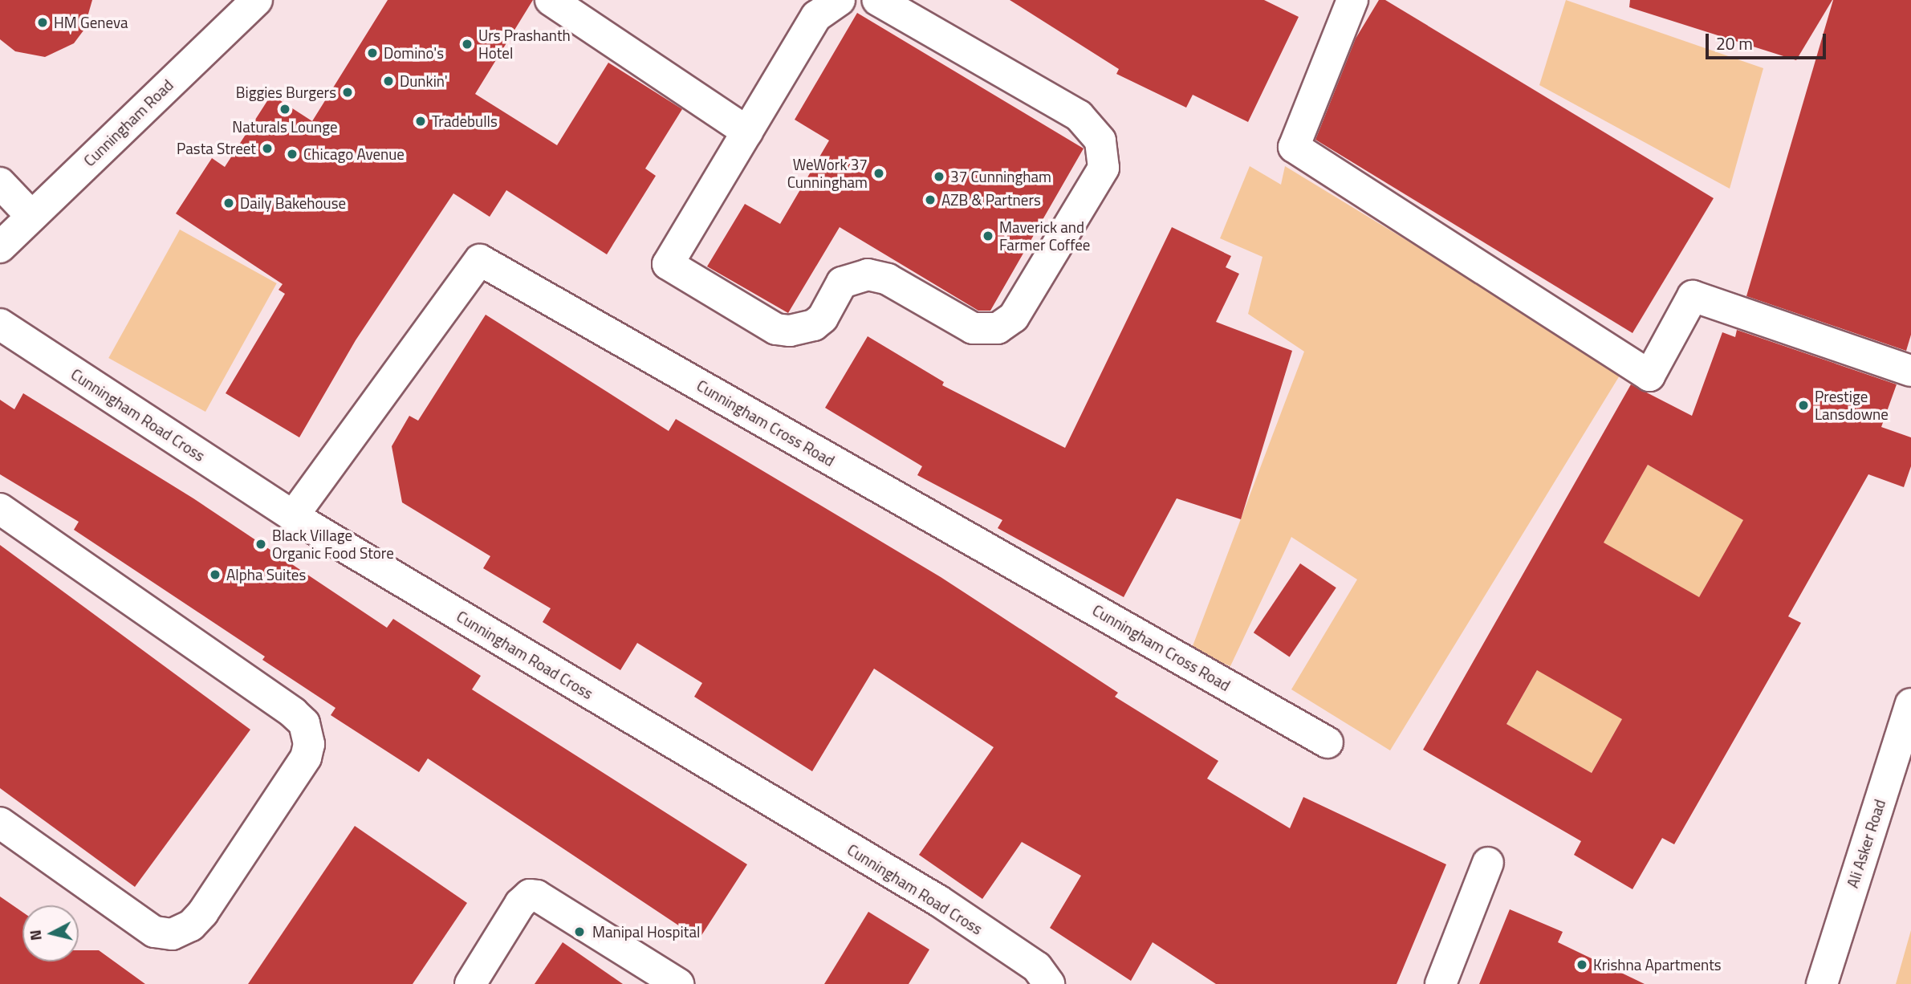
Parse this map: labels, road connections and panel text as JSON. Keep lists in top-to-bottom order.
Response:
{
  "streets": {
    "street": [
      "Cunningham Road",
      "Cunningham Road Cross",
      "Cunningham Cross Road",
      "Ali Asker Road"
    ]
  },
  "crossings": [
    ["Cunningham Road Cross", "Cunningham Cross Road"]
  ],
  "places": [
    "HM Geneva",
    "Urs Prashanth Hotel",
    "Domino's",
    "Dunkin'",
    "Biggies Burgers",
    "Naturals Lounge",
    "Tradebulls",
    "Pasta Street",
    "Chicago Avenue",
    "WeWork 37 Cunningham",
    "37 Cunningham",
    "AZB & Partners",
    "Daily Bakehouse",
    "Maverick and Farmer Coffee",
    "Prestige Lansdowne",
    "Black Village Organic Food Store",
    "Alpha Suites",
    "Manipal Hospital",
    "Krishna Apartments"
  ],
  "scale_bar": "20 m",
  "north": "left"
}
